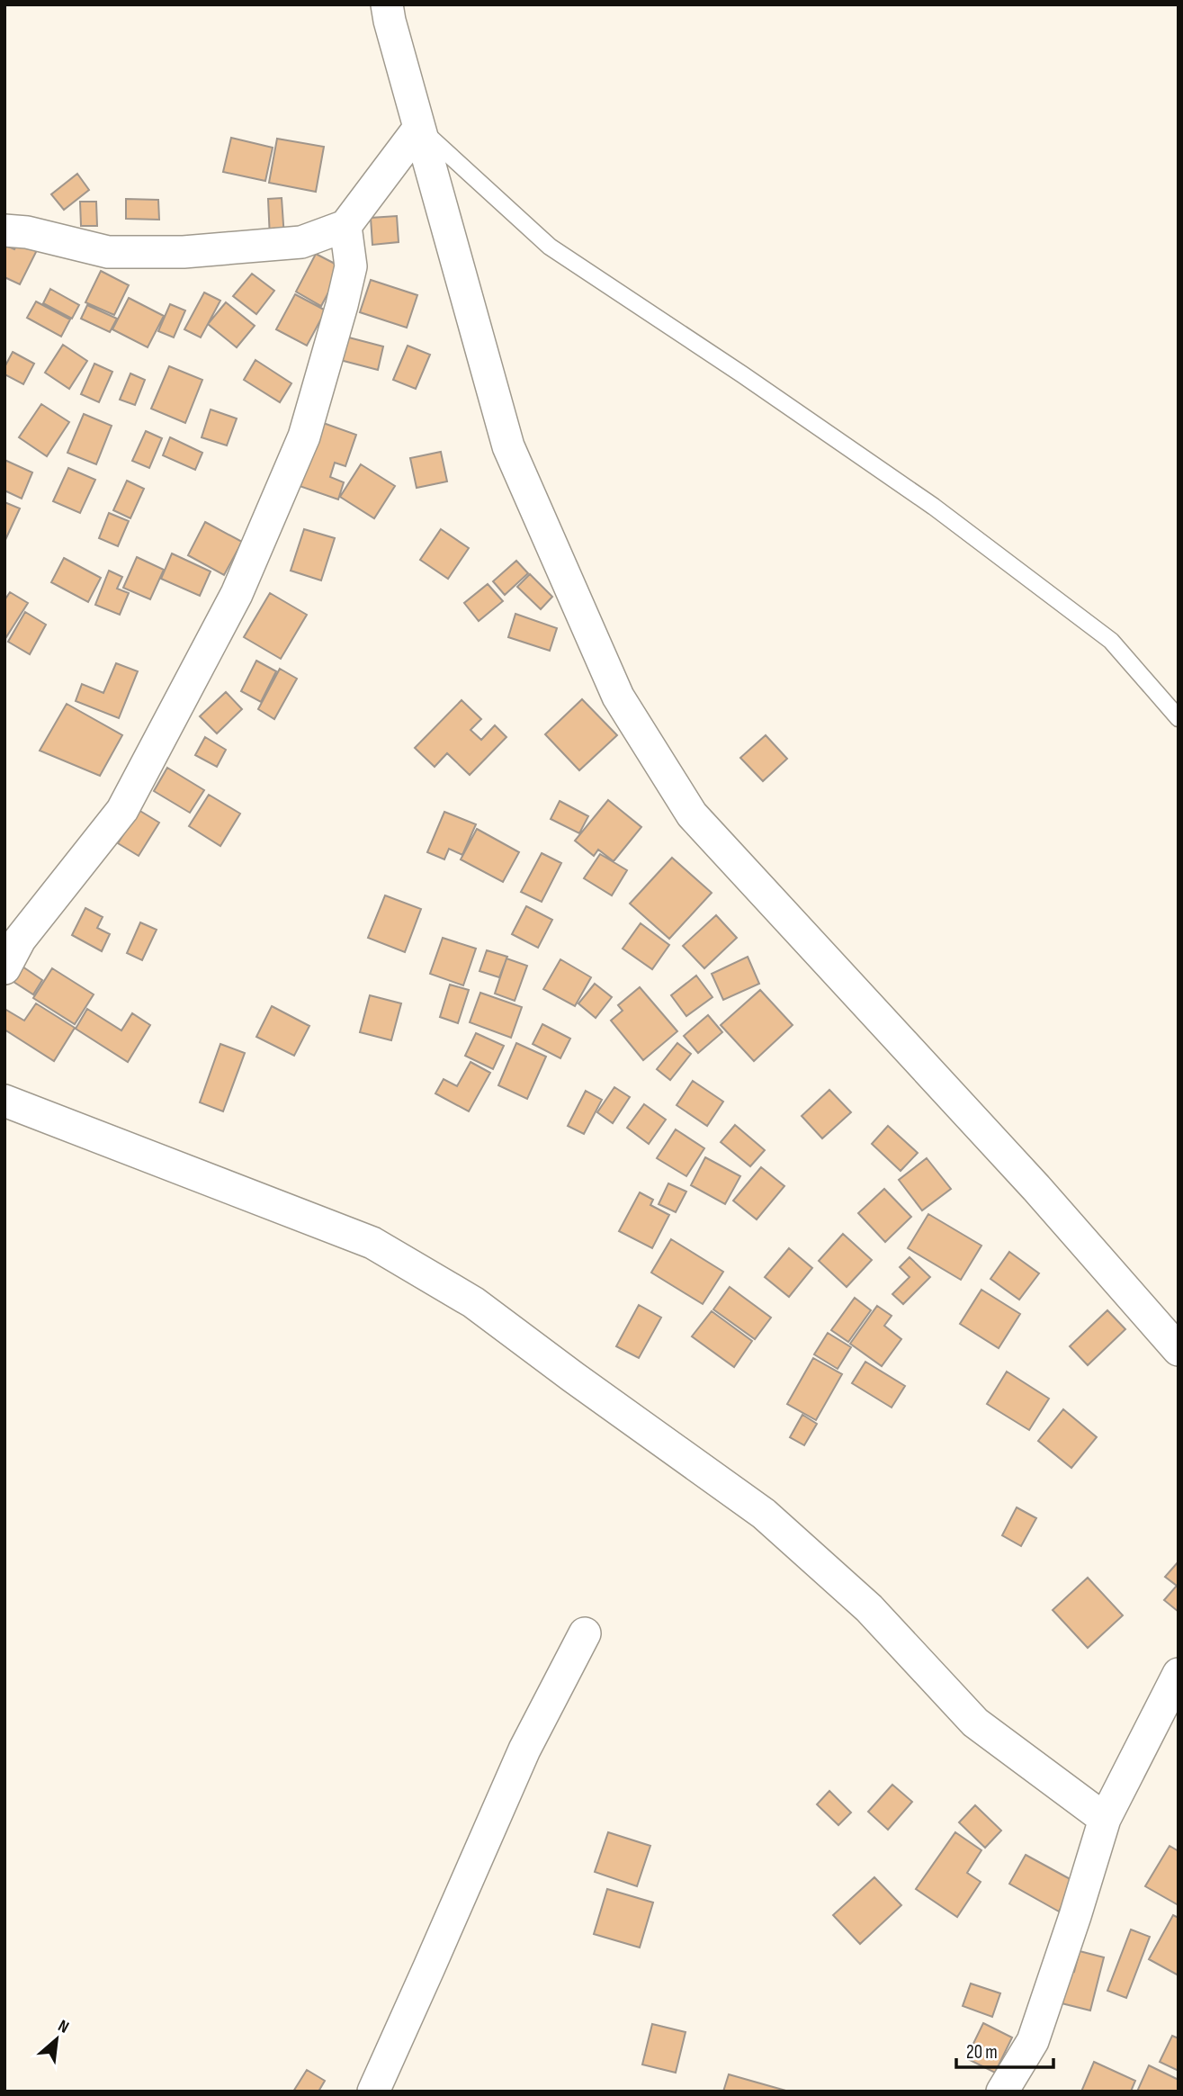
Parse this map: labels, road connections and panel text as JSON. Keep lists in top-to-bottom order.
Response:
{
  "scale_bar": "20 m",
  "north": "top right"
}
